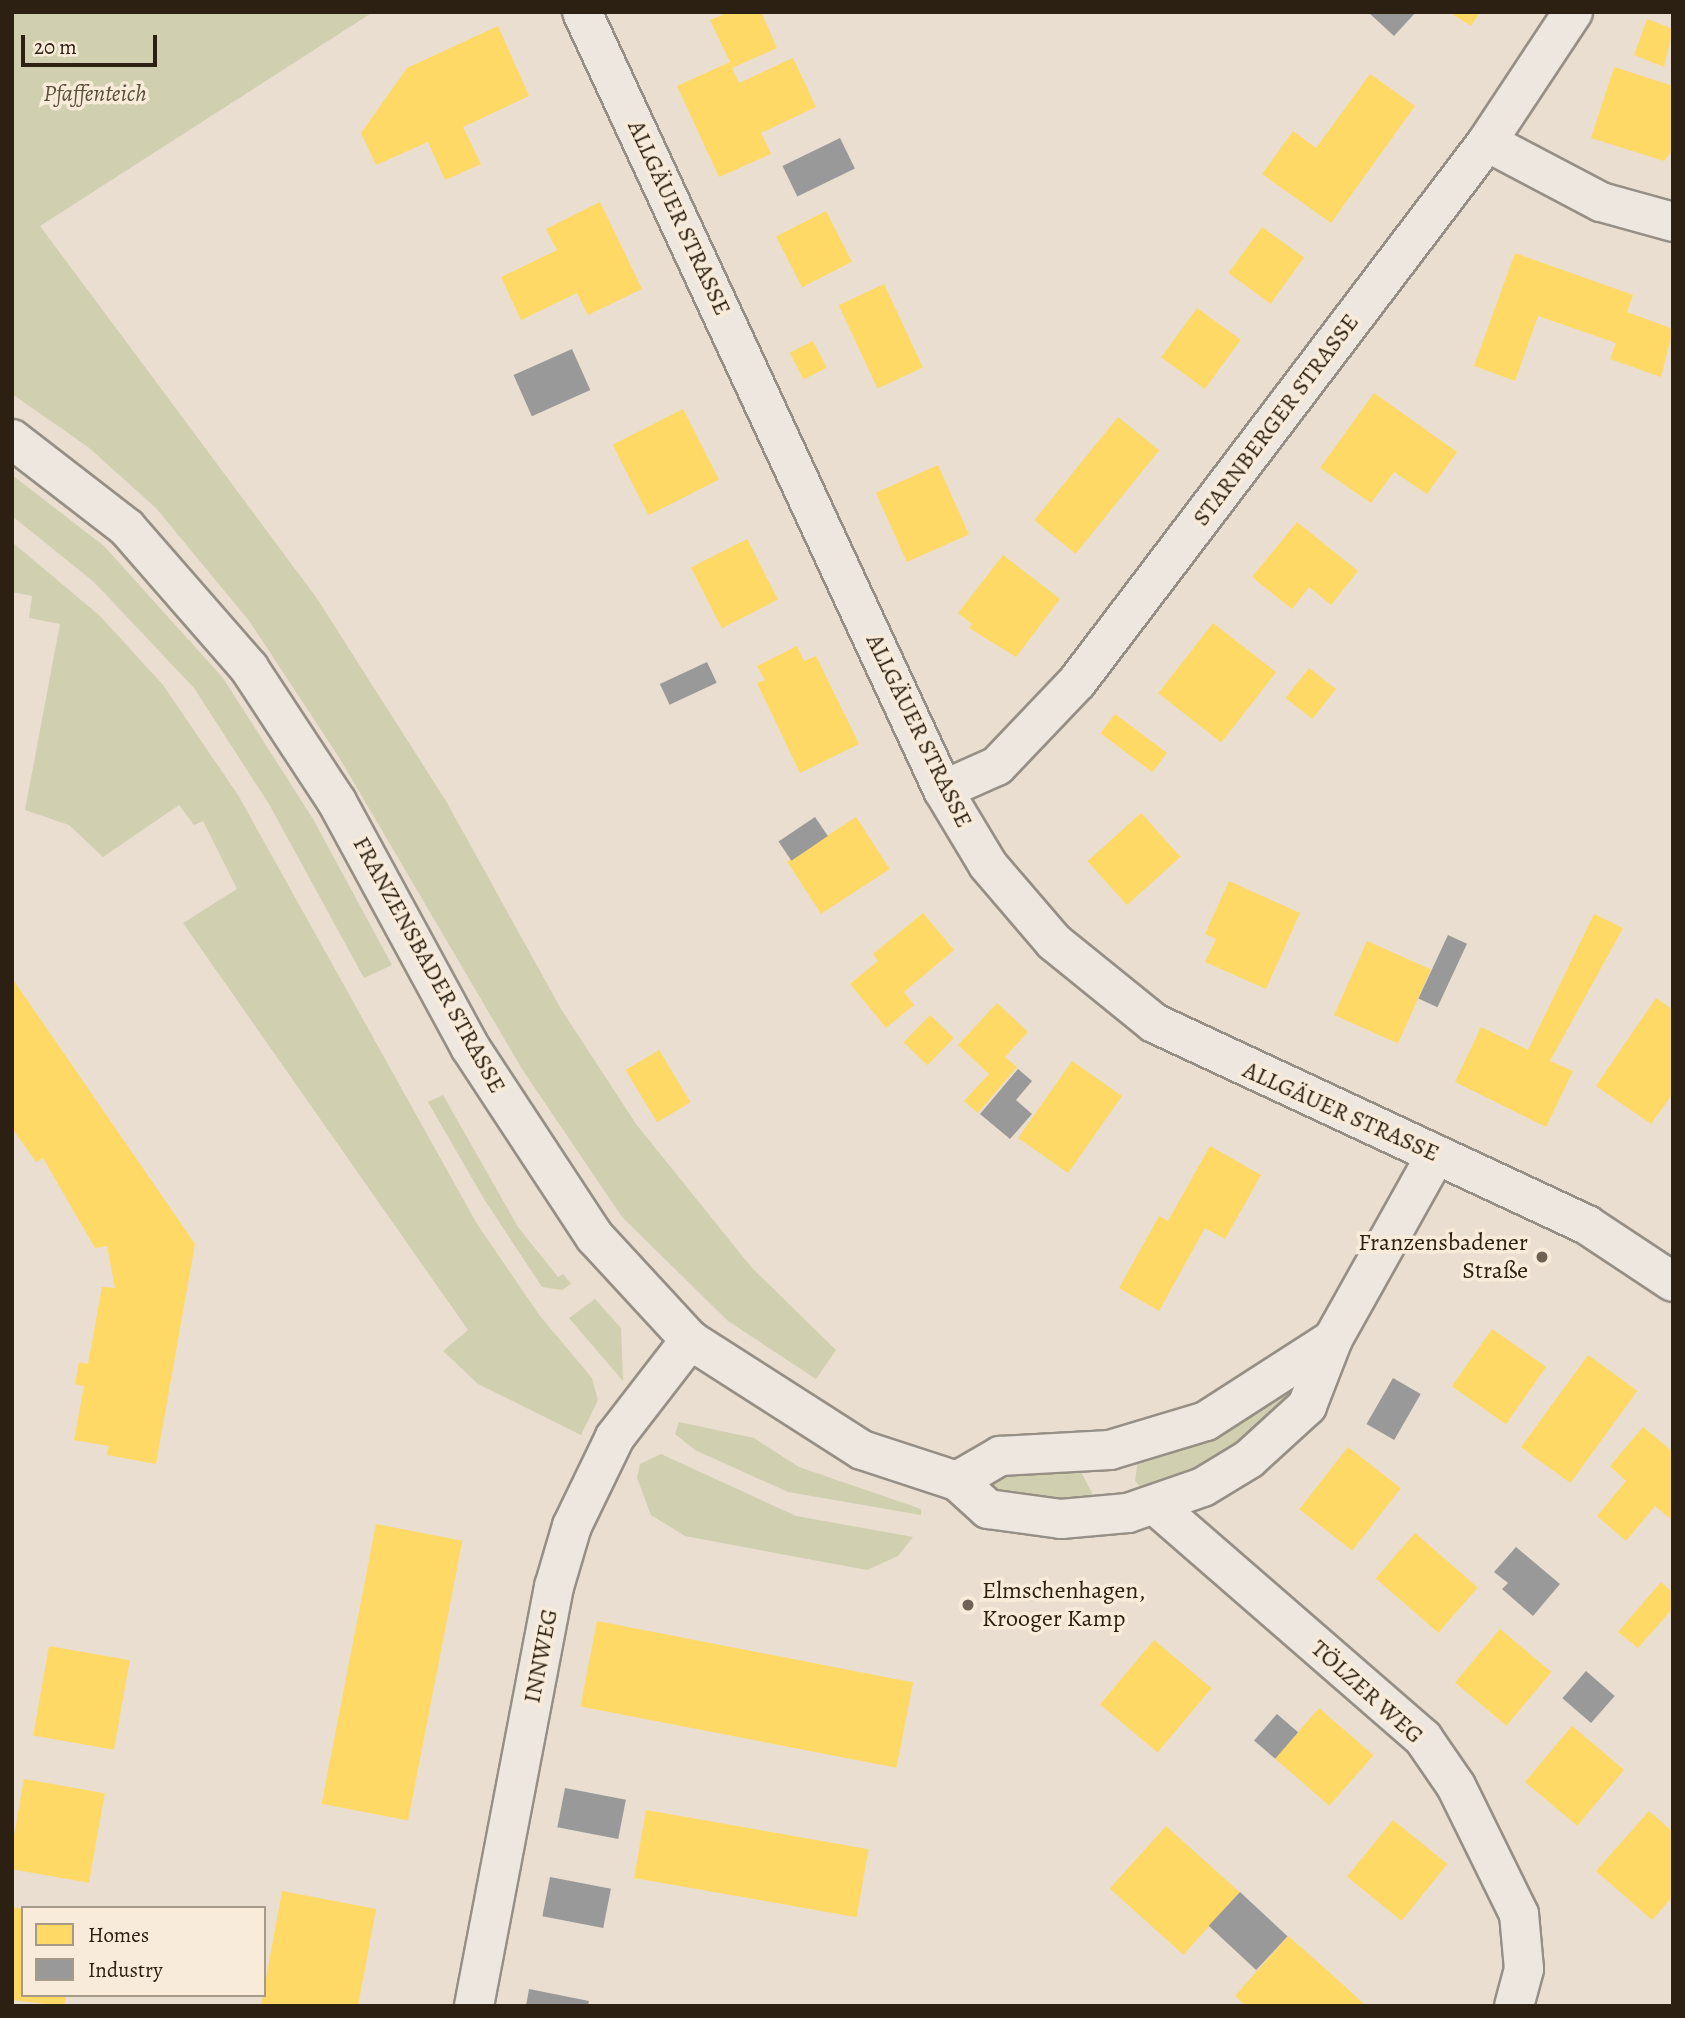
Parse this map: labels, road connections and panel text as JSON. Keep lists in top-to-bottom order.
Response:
{
  "streets": {
    "street": [
      "ALLGÄUER STRASSE",
      "STARNBERGER STRASSE",
      "FRANZENSBADER STRASSE",
      "INNWEG",
      "TÖLZER WEG"
    ]
  },
  "crossings": [
    ["ALLGÄUER STRASSE", "STARNBERGER STRASSE"],
    ["ALLGÄUER STRASSE", "FRANZENSBADER STRASSE"],
    ["FRANZENSBADER STRASSE", "INNWEG"],
    ["FRANZENSBADER STRASSE", "TÖLZER WEG"]
  ],
  "parks": ["Pfaffenteich"],
  "places": ["Franzensbadener Straße", "Elmschenhagen, Krooger Kamp"],
  "legend": ["Homes", "Industry"],
  "scale_bar": "20 m"
}
